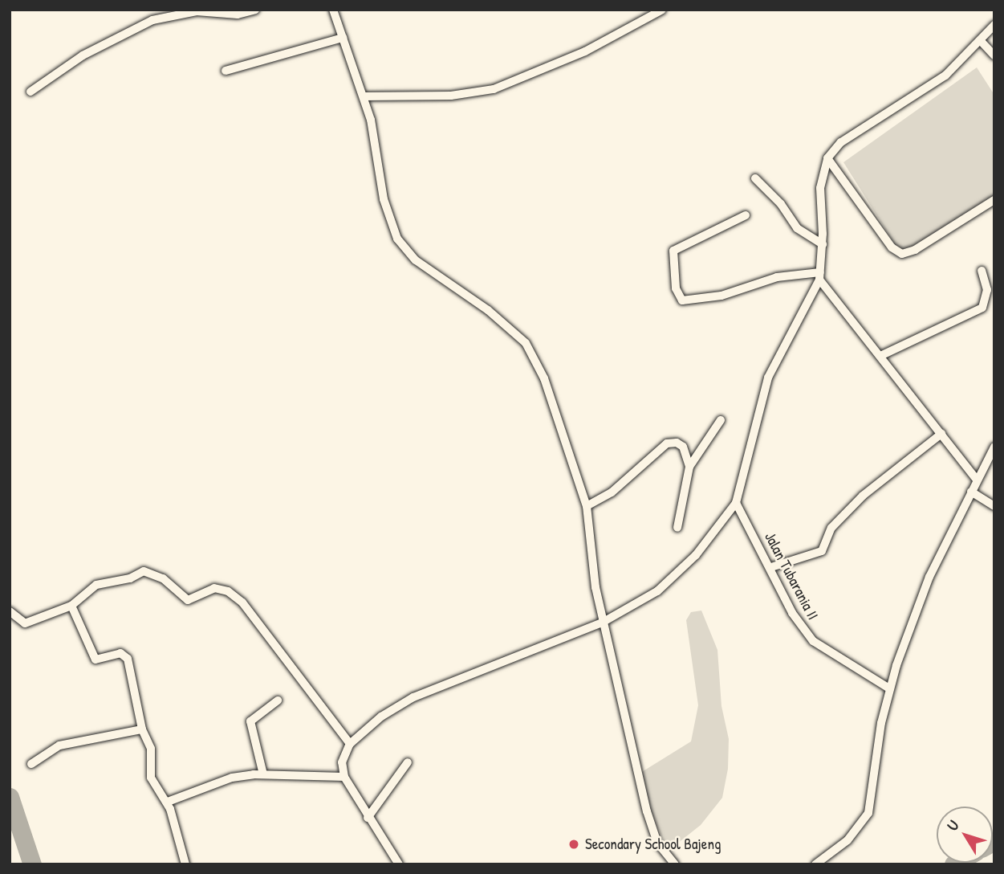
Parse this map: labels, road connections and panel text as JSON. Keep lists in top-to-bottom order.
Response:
{
  "streets": {
    "street": ["Jalan Tubarania II"]
  },
  "places": ["Secondary School Bajeng"],
  "north": "top left"
}
